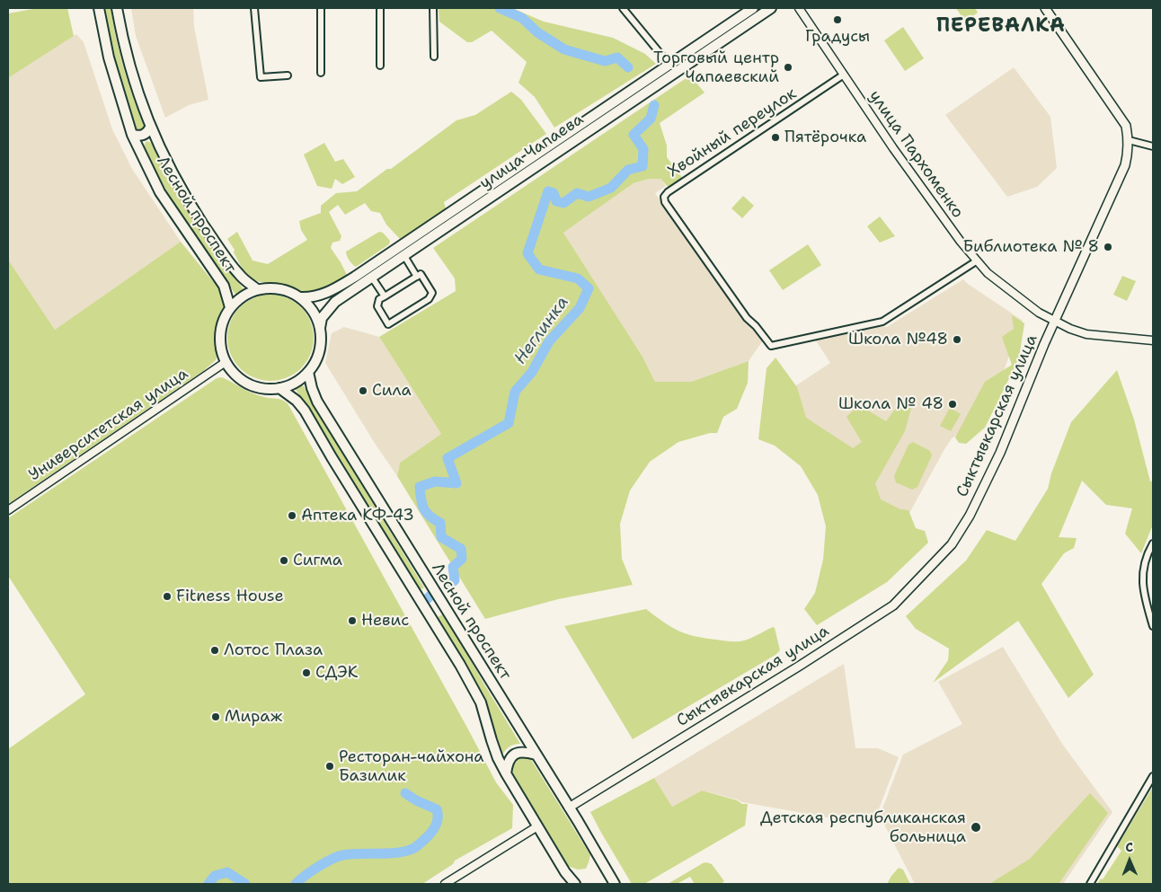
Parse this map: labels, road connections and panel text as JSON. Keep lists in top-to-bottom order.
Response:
{
  "streets": {
    "main road": ["улица Чапаева", "Лесной проспект", "Сыктывкарская улица"],
    "street": ["Хвойный переулок", "улица Пархоменко", "Университетская улица"]
  },
  "crossings": [
    ["Хвойный переулок", "улица Пархоменко"],
    ["улица Чапаева", "Лесной проспект"],
    ["улица Чапаева", "Университетская улица"],
    ["улица Пархоменко", "Сыктывкарская улица"],
    ["Лесной проспект", "Сыктывкарская улица"],
    ["Лесной проспект", "Университетская улица"]
  ],
  "districts": ["ПЕРЕВАЛКА"],
  "water": ["Неглинка"],
  "places": [
    "Градусы",
    "Торговый центр Чапаевский",
    "Пятёрочка",
    "Библиотека № 8",
    "Школа №48",
    "Сила",
    "Школа № 48",
    "Аптека КФ-43",
    "Сигма",
    "Fitness House",
    "Невис",
    "Лотос Плаза",
    "СДЭК",
    "Мираж",
    "Ресторан-чайхона Базилик",
    "Детская республиканская больница"
  ],
  "north": "top"
}
